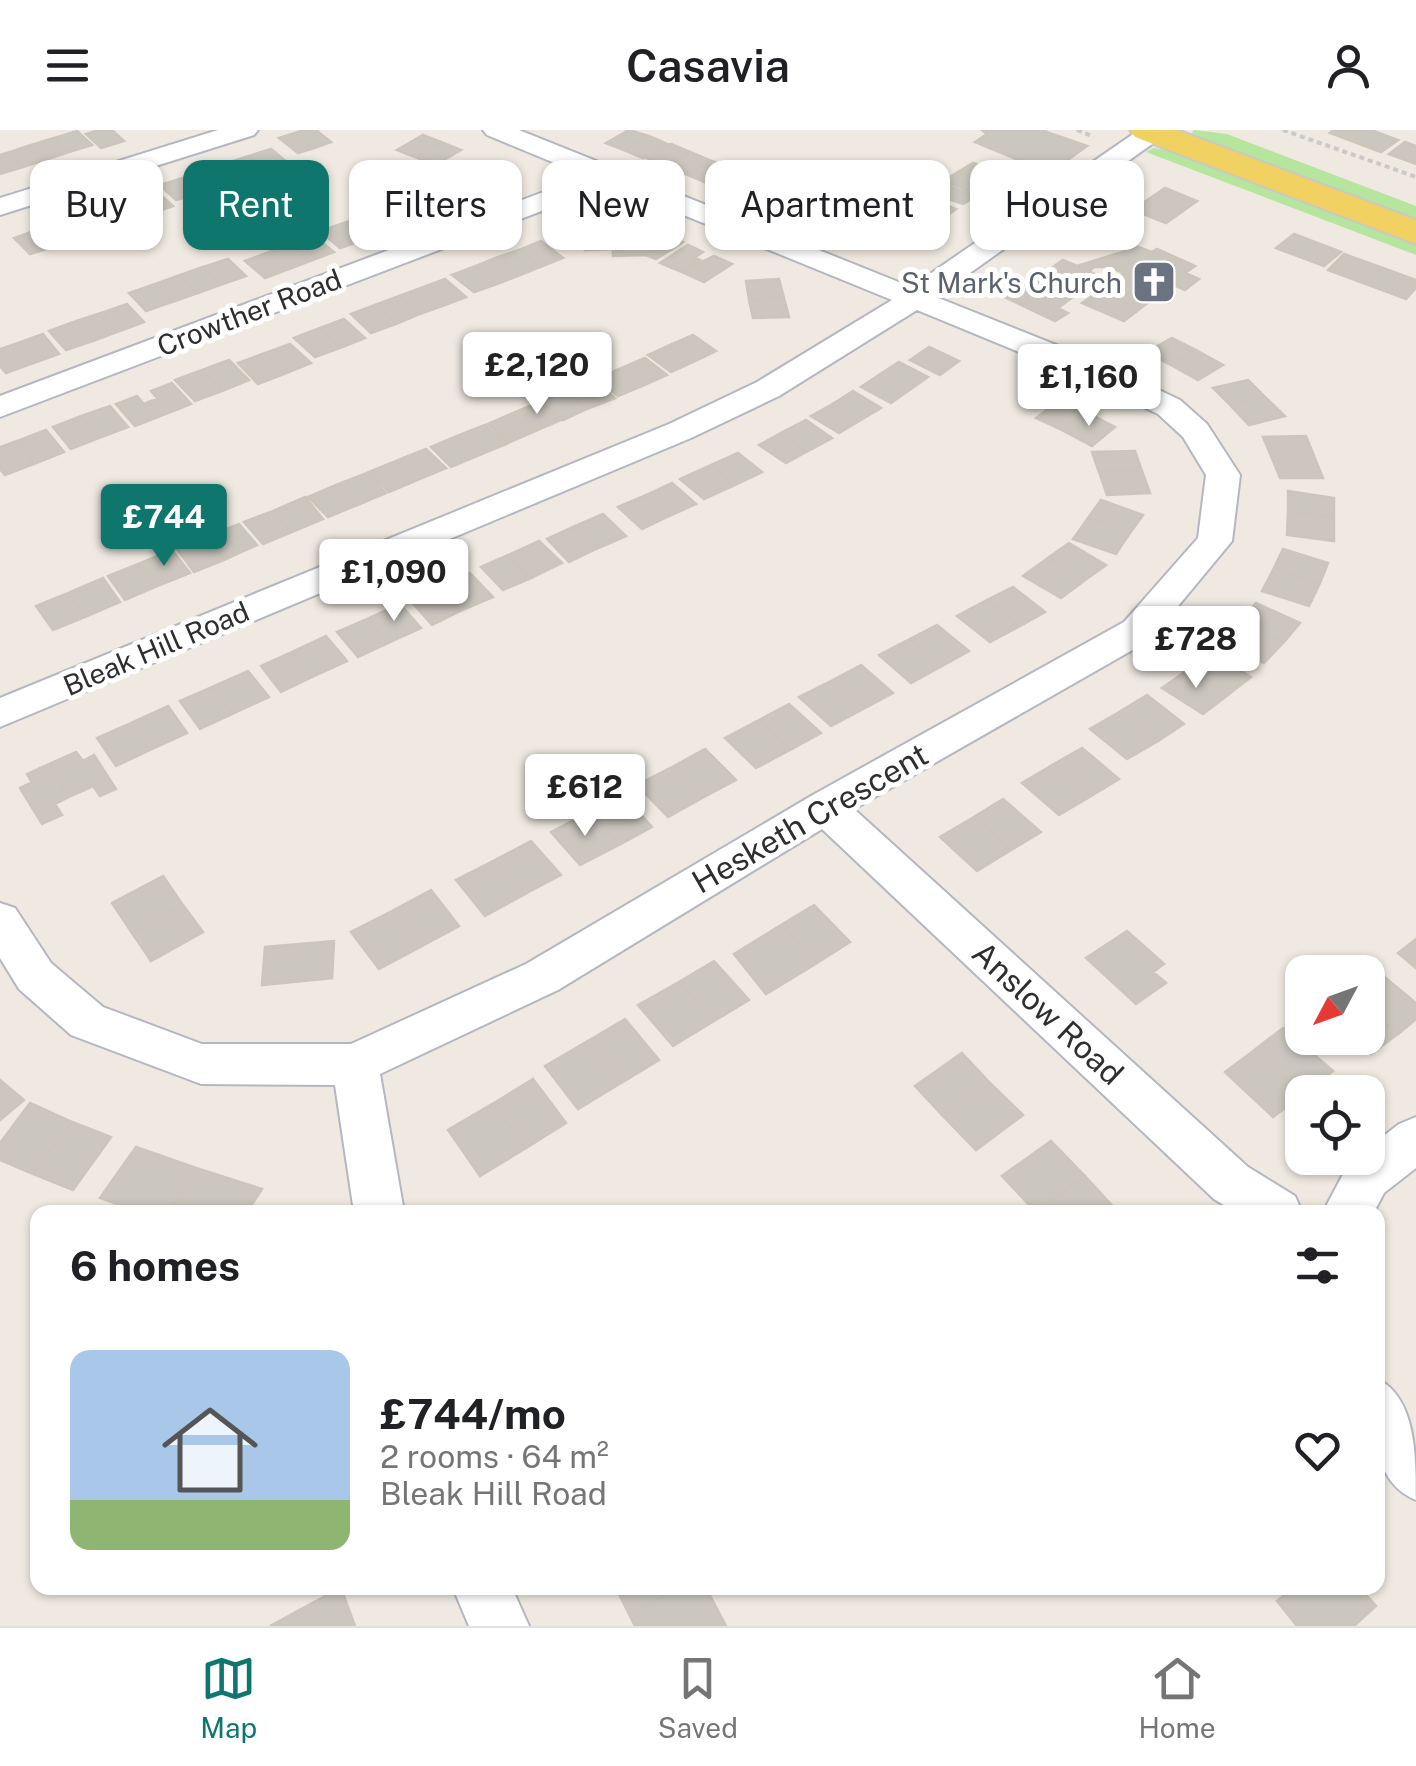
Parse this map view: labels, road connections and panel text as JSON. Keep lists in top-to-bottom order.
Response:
{
  "streets": {
    "street": [
      "Crowther Road",
      "Bleak Hill Road",
      "Hesketh Crescent",
      "Anslow Road"
    ]
  },
  "crossings": [
    ["Bleak Hill Road", "Hesketh Crescent"],
    ["Hesketh Crescent", "Anslow Road"]
  ],
  "places": {
    "church": ["St Mark's Church"]
  },
  "north": "bottom left",
  "page": {
    "header": "Casavia",
    "chip": [
      "Buy",
      "Rent",
      "Filters",
      "New",
      "Apartment",
      "House"
    ],
    "price": [
      "£2,120",
      "£1,160",
      "£744",
      "£1,090",
      "£728",
      "£612"
    ],
    "heading": "6 homes",
    "list": [
      {
        "name": "£744/mo",
        "note": "2 rooms · 64 m² · Bleak Hill Road"
      }
    ],
    "tabs": ["Map", "Saved", "Home"]
  }
}
